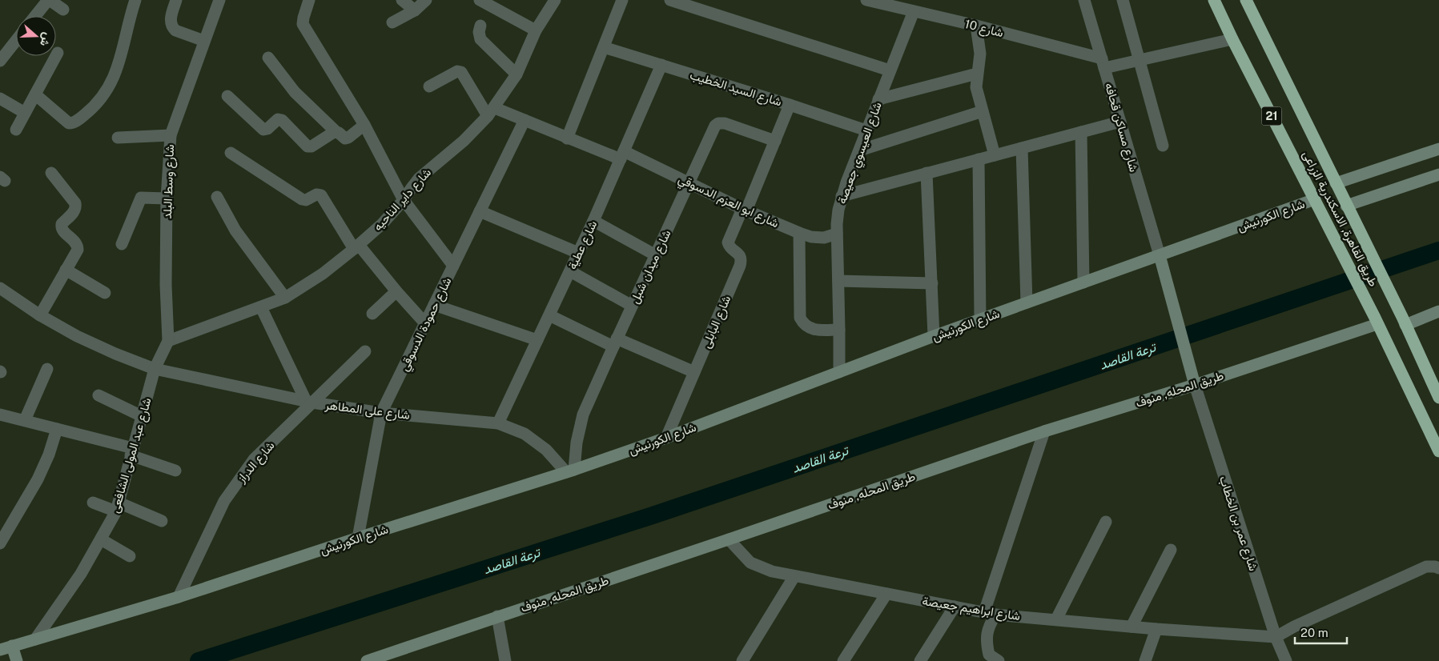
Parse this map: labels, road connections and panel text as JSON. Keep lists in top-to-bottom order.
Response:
{
  "streets": {
    "highway": ["21", "طريق القاهرة, الاسكندرية الزراعى"],
    "main road": ["شارع الكورنيش", "طريق المحله, منوف"],
    "street": [
      "شارع 10",
      "شارع السيد الخطيب",
      "شارع مساكن قحافه",
      "شارع العيسوي جعيصة",
      "شارع وسط البلد",
      "شارع داير الناحيه",
      "شارع ابو العزم الدسوقي",
      "شارع عطية",
      "شارع ميدان شبل",
      "شارع البابلى",
      "شارع حمودة الدسوقي",
      "شارع على المطاهر",
      "شارع عبد المولى الشافعى",
      "شارع الدراز",
      "شارع عمر بن الخطاب",
      "شارع ابراهيم جعيصة"
    ]
  },
  "crossings": [
    ["شارع 10", "شارع مساكن قحافه"],
    ["شارع 10", "شارع العيسوي جعيصة"],
    ["شارع السيد الخطيب", "شارع العيسوي جعيصة"],
    ["شارع السيد الخطيب", "شارع عطية"],
    ["شارع مساكن قحافه", "شارع الكورنيش"],
    ["شارع العيسوي جعيصة", "شارع ابو العزم الدسوقي"],
    ["شارع العيسوي جعيصة", "شارع الكورنيش"],
    ["شارع وسط البلد", "شارع داير الناحيه"],
    ["شارع وسط البلد", "شارع على المطاهر"],
    ["شارع وسط البلد", "شارع عبد المولى الشافعى"],
    ["شارع داير الناحيه", "شارع ابو العزم الدسوقي"],
    ["شارع ابو العزم الدسوقي", "شارع عطية"],
    ["شارع ابو العزم الدسوقي", "شارع ميدان شبل"],
    ["شارع ابو العزم الدسوقي", "شارع البابلى"],
    ["شارع ابو العزم الدسوقي", "شارع حمودة الدسوقي"],
    ["شارع الكورنيش", "طريق القاهرة, الاسكندرية الزراعى"],
    ["شارع الكورنيش", "شارع ميدان شبل"],
    ["شارع الكورنيش", "شارع البابلى"],
    ["شارع الكورنيش", "شارع حمودة الدسوقي"],
    ["شارع الكورنيش", "شارع على المطاهر"],
    ["شارع الكورنيش", "شارع عبد المولى الشافعى"],
    ["شارع الكورنيش", "شارع الدراز"],
    ["طريق القاهرة, الاسكندرية الزراعى", "طريق المحله, منوف"],
    ["شارع عطية", "شارع على المطاهر"],
    ["شارع ميدان شبل", "شارع على المطاهر"],
    ["شارع حمودة الدسوقي", "شارع على المطاهر"],
    ["طريق المحله, منوف", "شارع عمر بن الخطاب"],
    ["طريق المحله, منوف", "شارع ابراهيم جعيصة"],
    ["شارع على المطاهر", "شارع عبد المولى الشافعى"],
    ["شارع على المطاهر", "شارع الدراز"],
    ["شارع عمر بن الخطاب", "شارع ابراهيم جعيصة"]
  ],
  "water": ["ترعة القاصد"],
  "scale_bar": "20 m",
  "north": "right"
}
